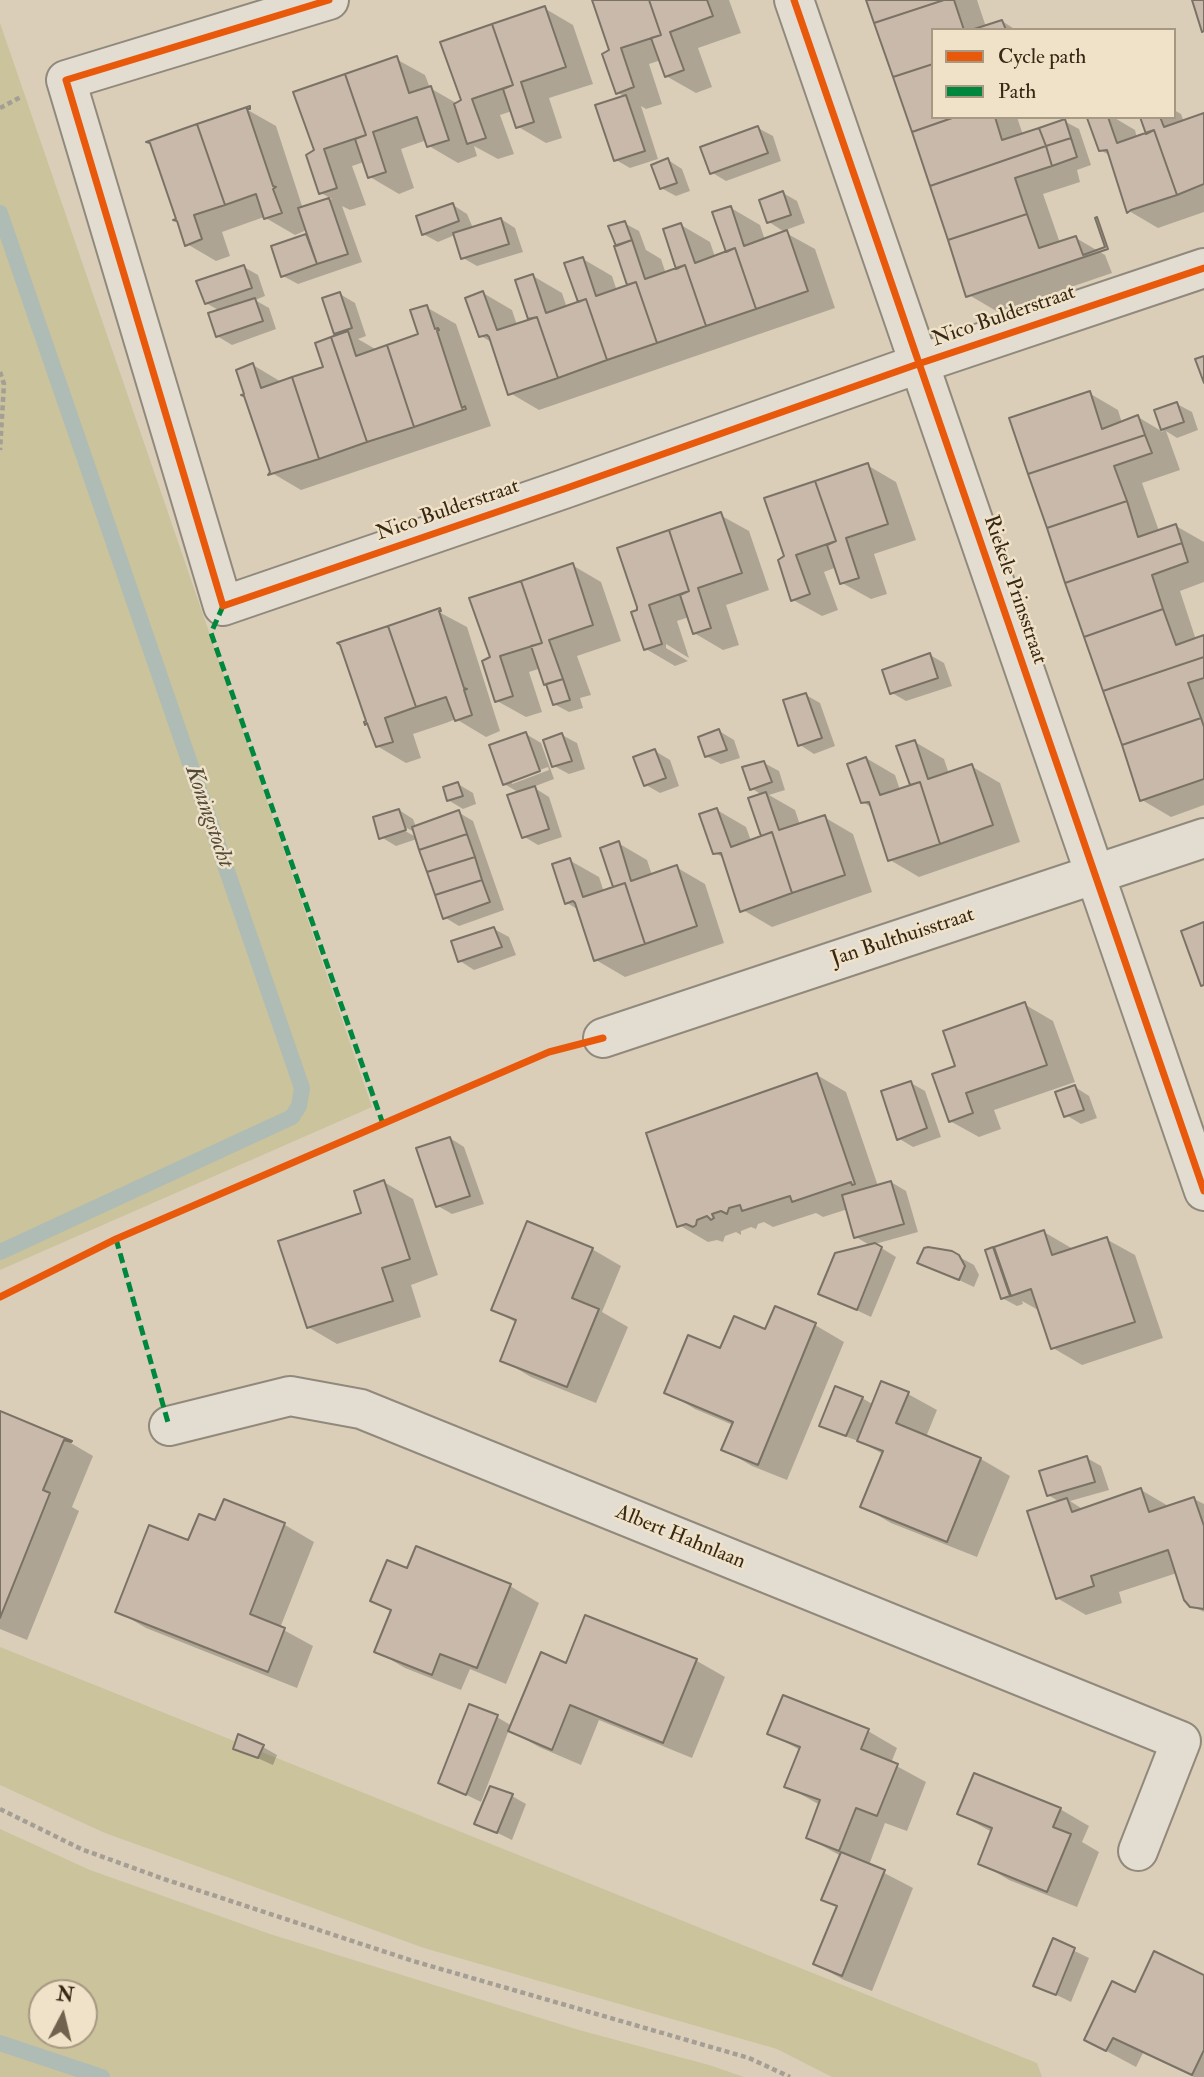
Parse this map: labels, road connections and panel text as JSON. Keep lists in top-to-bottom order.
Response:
{
  "streets": {
    "street": [
      "Nico Bulderstraat",
      "Riekele Prinsstraat",
      "Jan Bulthuisstraat",
      "Albert Hahnlaan"
    ]
  },
  "crossings": [
    ["Nico Bulderstraat", "Riekele Prinsstraat"],
    ["Riekele Prinsstraat", "Jan Bulthuisstraat"]
  ],
  "water": ["Koningstocht"],
  "legend": ["Cycle path", "Path"],
  "north": "top"
}
